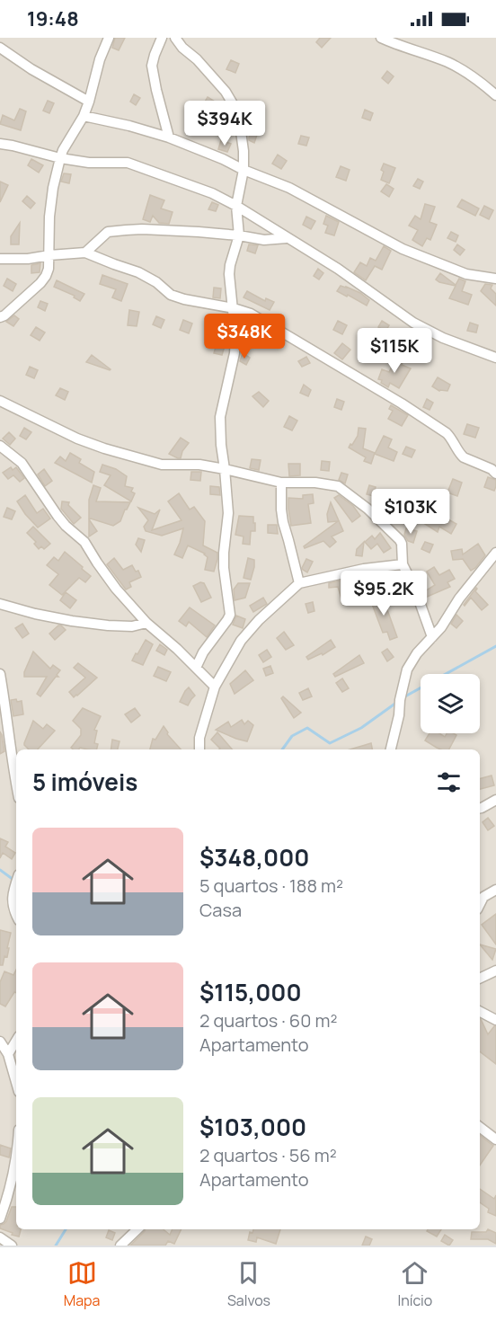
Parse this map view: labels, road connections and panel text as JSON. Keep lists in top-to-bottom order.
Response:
{
  "page": {
    "status": "19:48",
    "price": [
      "$394K",
      "$348K",
      "$115K",
      "$103K",
      "$95.2K"
    ],
    "heading": "5 imóveis",
    "list": [
      {
        "name": "$348,000",
        "note": "5 quartos · 188 m² · Casa"
      },
      {
        "name": "$115,000",
        "note": "2 quartos · 60 m² · Apartamento"
      },
      {
        "name": "$103,000",
        "note": "2 quartos · 56 m² · Apartamento"
      }
    ],
    "tabs": ["Mapa", "Salvos", "Início"]
  }
}
